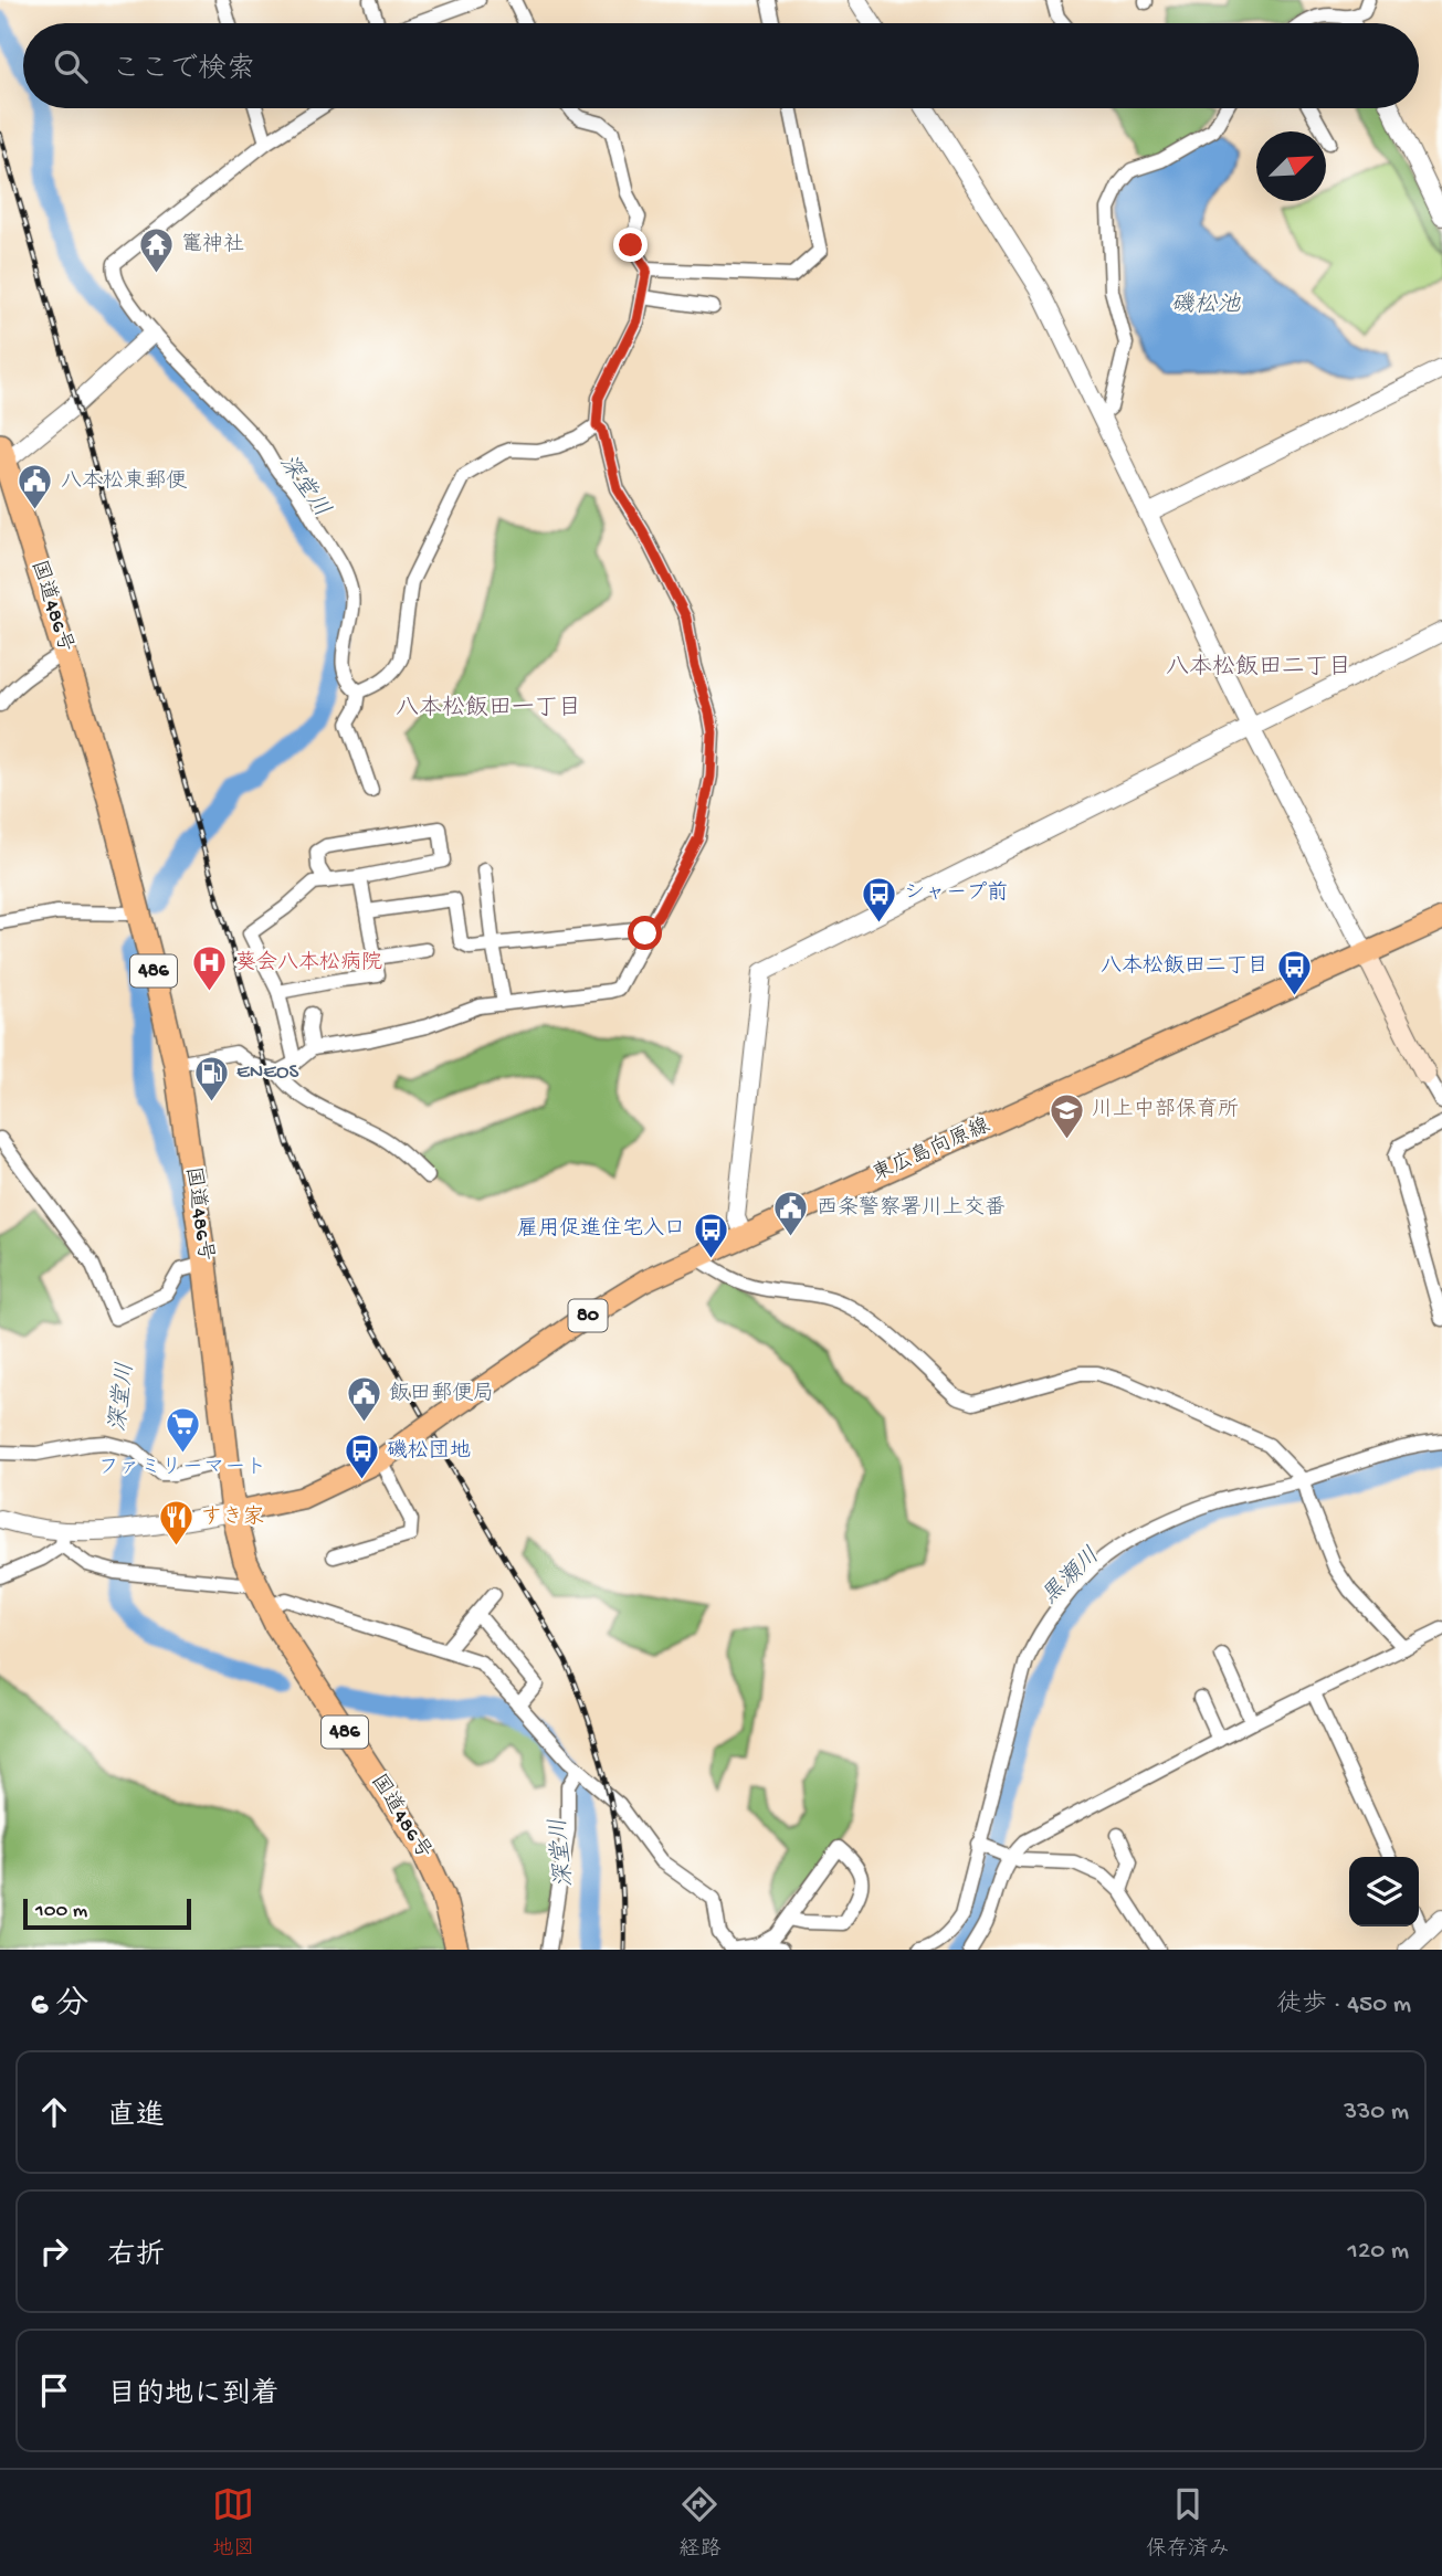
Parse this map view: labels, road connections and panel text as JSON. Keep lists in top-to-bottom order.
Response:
{
  "streets": {
    "highway": ["国道486号", "486"],
    "main road": ["東広島向原線", "80"]
  },
  "crossings": [
    ["国道486号", "東広島向原線"]
  ],
  "districts": ["八本松飯田二丁目", "八本松飯田一丁目"],
  "water": ["磯松池", "深堂川", "黒瀬川"],
  "places": {
    "temple": ["竃神社"],
    "public building": ["八本松東郵便", "西条警察署川上交番", "飯田郵便局"],
    "bus stop": [
      "シャープ前",
      "八本松飯田二丁目",
      "雇用促進住宅入口",
      "磯松団地"
    ],
    "hospital": ["葵会八本松病院"],
    "fuel station": ["ENEOS"],
    "school or university": ["川上中部保育所"],
    "supermarket": ["ファミリーマート"],
    "restaurant": ["すき家"]
  },
  "scale_bar": "100 m",
  "north": "top right",
  "page": {
    "search": "ここで検索",
    "scale": "100 m",
    "heading": ["6 分", "徒歩 · 450 m"],
    "list": [
      ["直進", "330 m"],
      ["右折", "120 m"],
      "目的地に到着"
    ],
    "nav": ["地図", "経路", "保存済み"]
  }
}
